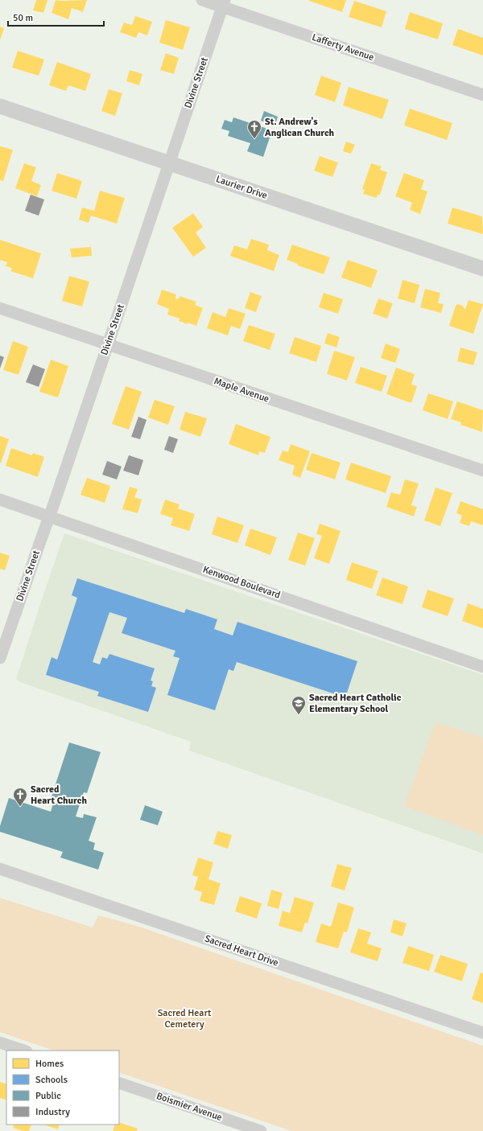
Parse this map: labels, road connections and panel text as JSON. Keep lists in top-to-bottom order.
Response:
{
  "streets": {
    "street": [
      "Lafferty Avenue",
      "Divine Street",
      "Laurier Drive",
      "Maple Avenue",
      "Kenwood Boulevard",
      "Sacred Heart Drive",
      "Boismier Avenue"
    ]
  },
  "crossings": [
    ["Lafferty Avenue", "Divine Street"],
    ["Divine Street", "Laurier Drive"],
    ["Divine Street", "Maple Avenue"],
    ["Divine Street", "Kenwood Boulevard"]
  ],
  "parks": ["Sacred Heart Cemetery"],
  "places": {
    "church": ["St. Andrew's Anglican Church", "Sacred Heart Church"],
    "school or university": ["Sacred Heart Catholic Elementary School"]
  },
  "legend": [
    "Homes",
    "Schools",
    "Public",
    "Industry"
  ],
  "scale_bar": "50 m"
}
